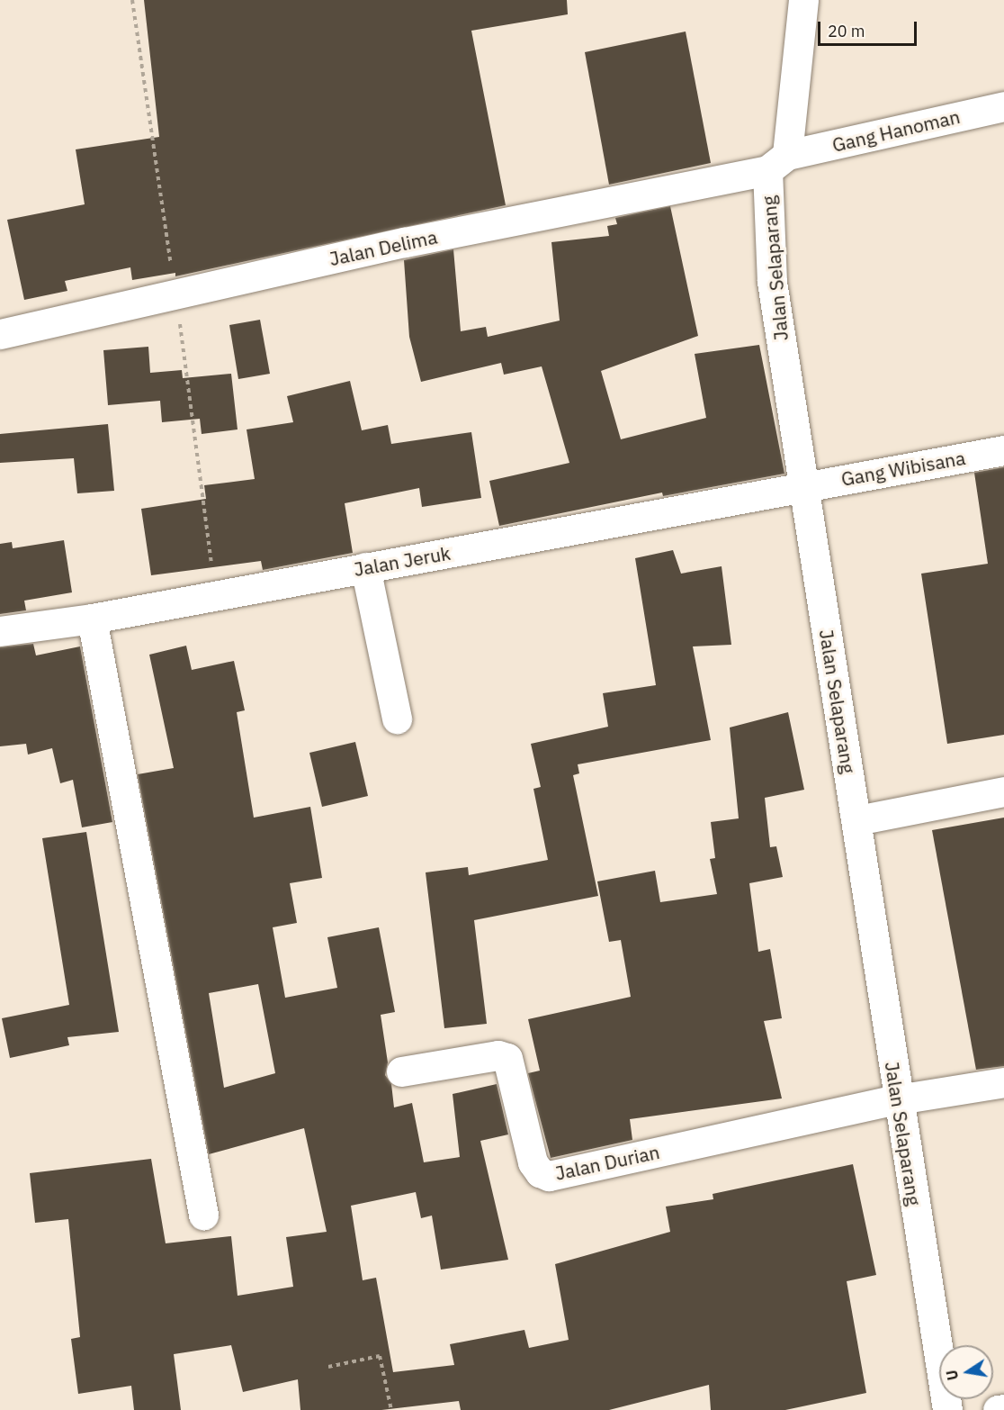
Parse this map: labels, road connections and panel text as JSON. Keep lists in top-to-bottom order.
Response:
{
  "streets": {
    "street": [
      "Gang Hanoman",
      "Jalan Delima",
      "Jalan Selaparang",
      "Gang Wibisana",
      "Jalan Jeruk",
      "Jalan Durian"
    ]
  },
  "crossings": [
    ["Gang Hanoman", "Jalan Delima"],
    ["Gang Hanoman", "Jalan Selaparang"],
    ["Jalan Delima", "Jalan Selaparang"],
    ["Jalan Selaparang", "Gang Wibisana"],
    ["Jalan Selaparang", "Jalan Jeruk"],
    ["Jalan Selaparang", "Jalan Durian"],
    ["Gang Wibisana", "Jalan Jeruk"]
  ],
  "scale_bar": "20 m",
  "north": "left"
}
